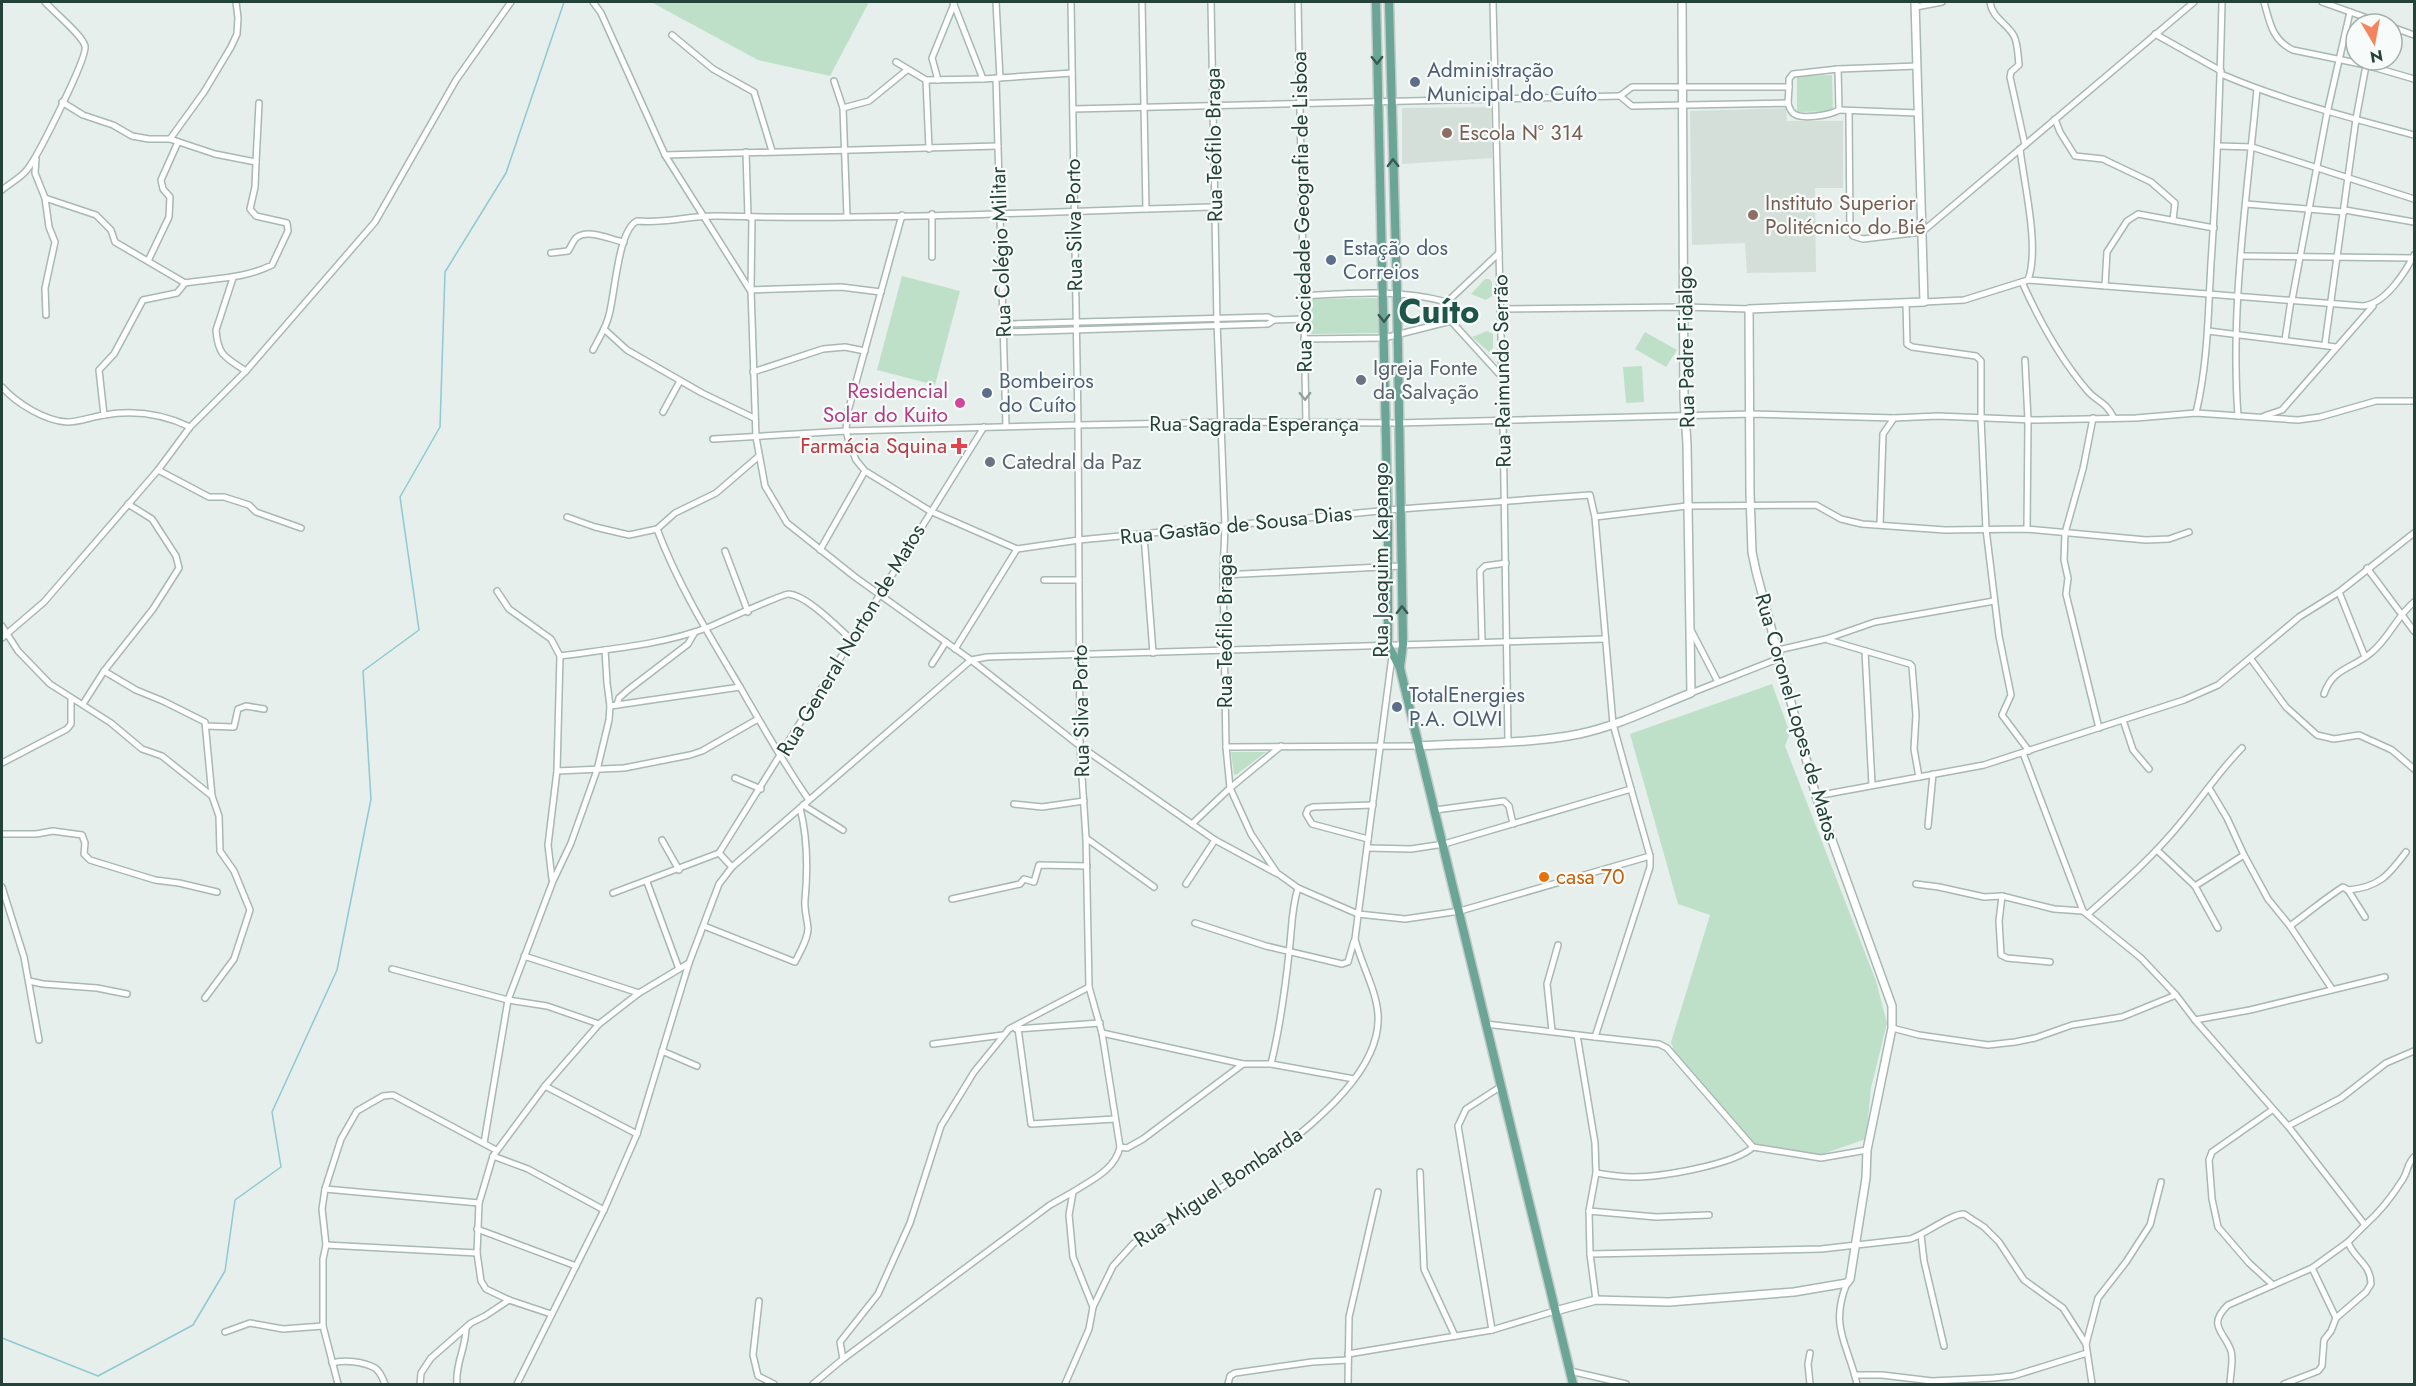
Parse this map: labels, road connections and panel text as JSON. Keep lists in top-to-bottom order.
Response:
{
  "streets": {
    "main road": ["Rua Joaquim Kapango"],
    "street": [
      "Rua Teófilo Braga",
      "Rua Sociedade Geografia de Lisboa",
      "Rua Silva Porto",
      "Rua Colégio Militar",
      "Rua Padre Fidalgo",
      "Rua Raimundo Serrão",
      "Rua Sagrada Esperança",
      "Rua Gastão de Sousa Dias",
      "Rua General Norton de Matos",
      "Rua Coronel Lopes de Matos",
      "Rua Miguel Bombarda"
    ]
  },
  "crossings": [
    ["Rua Teófilo Braga", "Rua Sagrada Esperança"],
    ["Rua Teófilo Braga", "Rua Gastão de Sousa Dias"],
    ["Rua Teófilo Braga", "Rua Miguel Bombarda"],
    ["Rua Sociedade Geografia de Lisboa", "Rua Sagrada Esperança"],
    ["Rua Silva Porto", "Rua Sagrada Esperança"],
    ["Rua Silva Porto", "Rua Gastão de Sousa Dias"],
    ["Rua Colégio Militar", "Rua Sagrada Esperança"],
    ["Rua Padre Fidalgo", "Rua Sagrada Esperança"],
    ["Rua Raimundo Serrão", "Rua Sagrada Esperança"],
    ["Rua Raimundo Serrão", "Rua Gastão de Sousa Dias"],
    ["Rua Sagrada Esperança", "Rua Joaquim Kapango"],
    ["Rua Sagrada Esperança", "Rua General Norton de Matos"],
    ["Rua Sagrada Esperança", "Rua Coronel Lopes de Matos"],
    ["Rua Gastão de Sousa Dias", "Rua Joaquim Kapango"],
    ["Rua Joaquim Kapango", "Rua Miguel Bombarda"]
  ],
  "districts": ["Cuíto"],
  "places": {
    "other": [
      "Administração Municipal do Cuíto",
      "Escola Nº 314",
      "Instituto Superior Politécnico do Bié",
      "Estação dos Correios",
      "Igreja Fonte da Salvação",
      "Bombeiros do Cuíto",
      "Residencial Solar do Kuito",
      "Catedral da Paz",
      "TotalEnergies P.A. OLWI",
      "casa 70"
    ],
    "health": ["Farmácia Squina"]
  },
  "north": "bottom"
}
